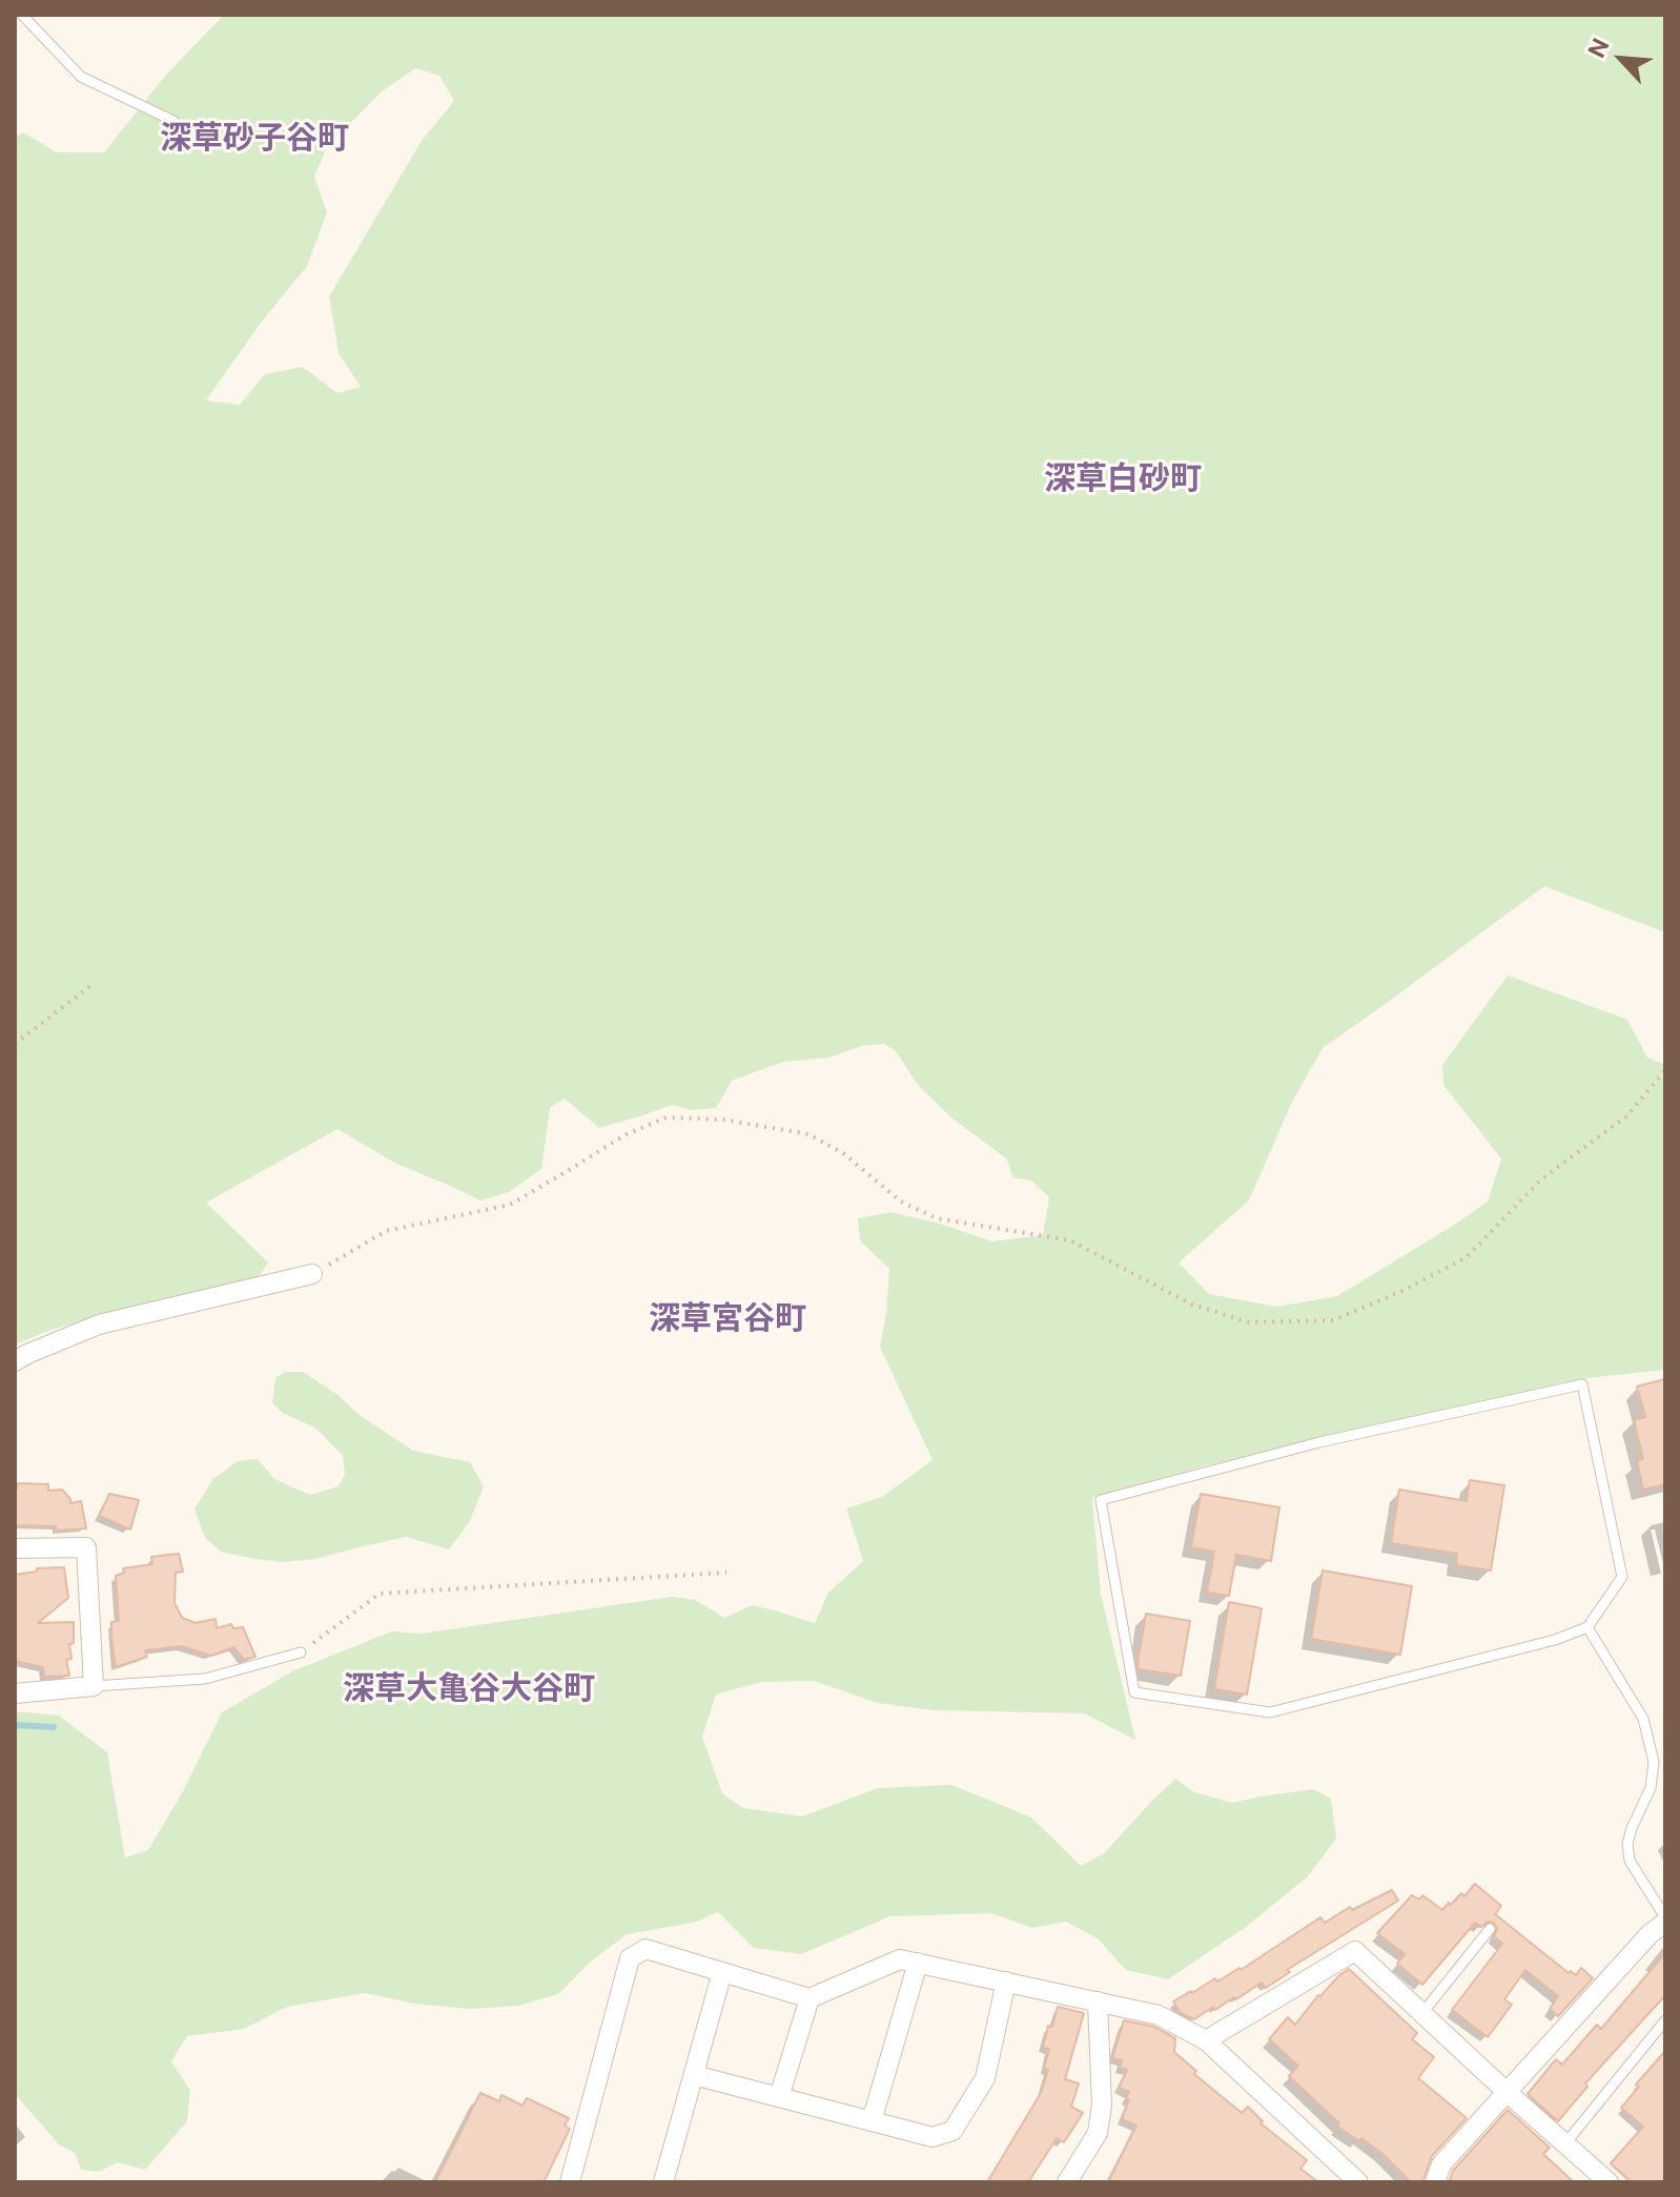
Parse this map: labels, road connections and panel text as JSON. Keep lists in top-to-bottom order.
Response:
{
  "districts": [
    "深草砂子谷町",
    "深草白砂町",
    "深草宮谷町",
    "深草大亀谷大谷町"
  ],
  "north": "top left"
}
